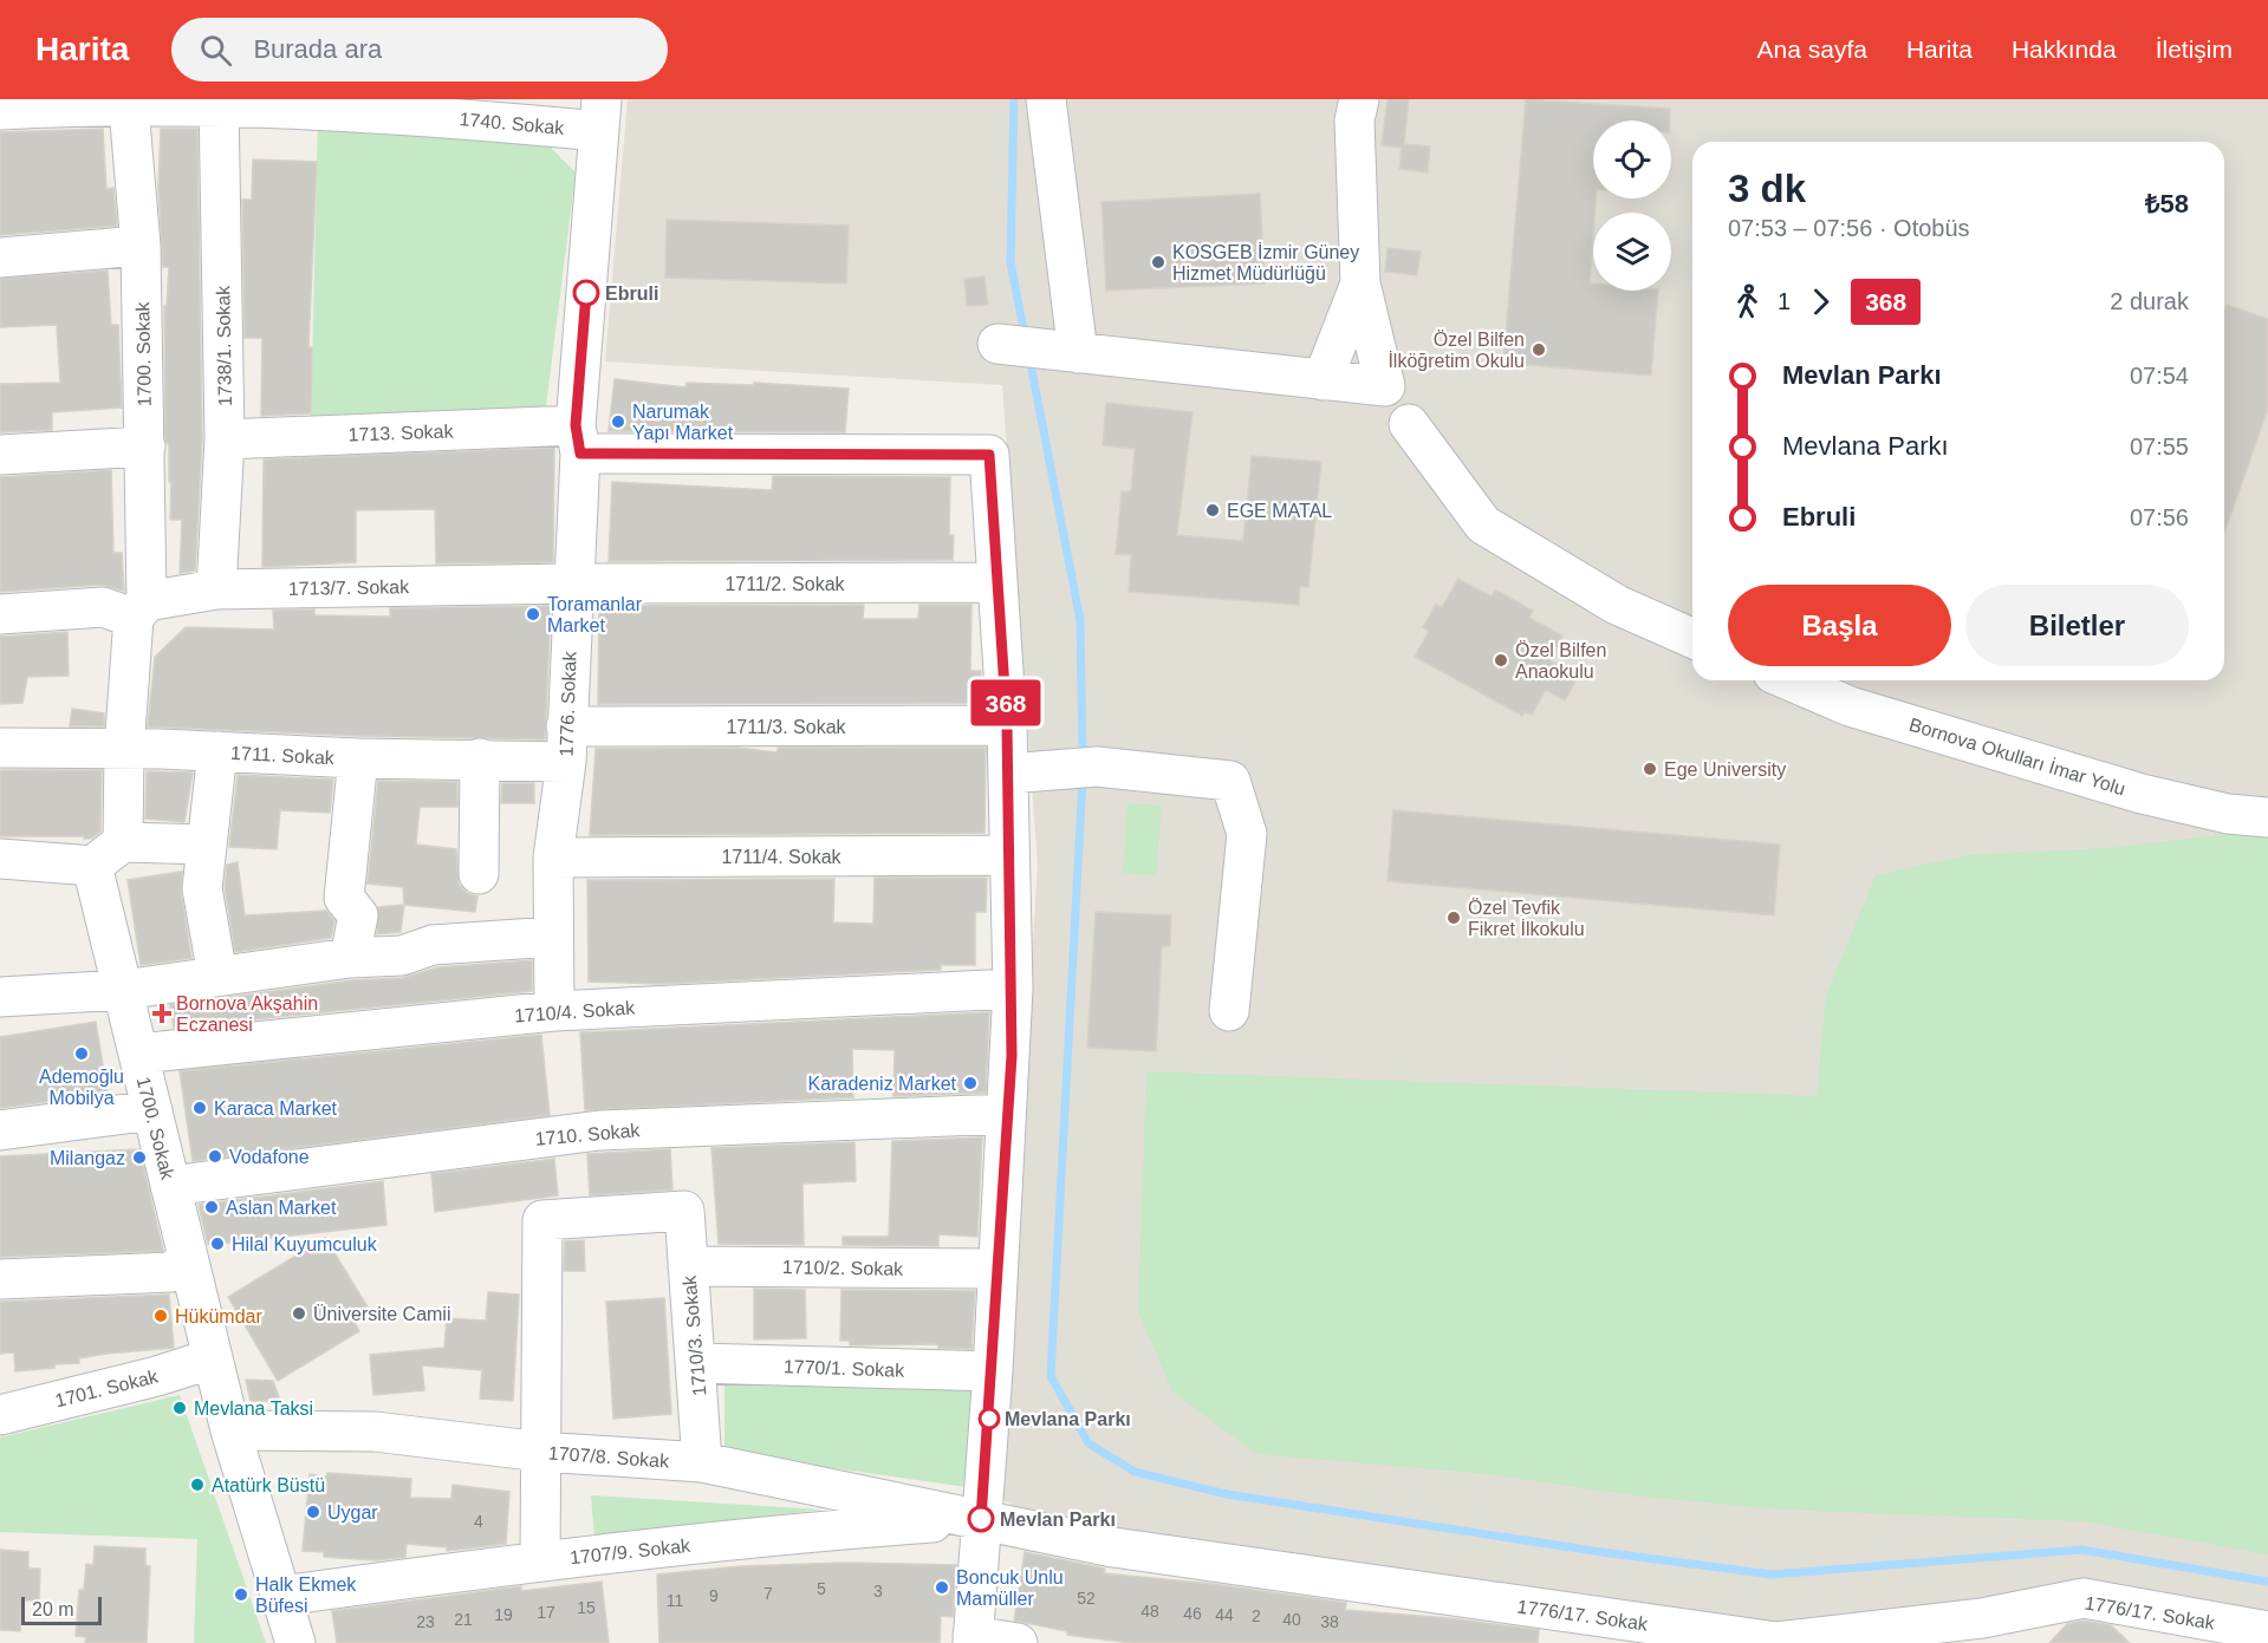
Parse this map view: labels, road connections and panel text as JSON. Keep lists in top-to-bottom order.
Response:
{
  "streets": {
    "street": [
      "1740. Sokak",
      "1738/1. Sokak",
      "1700. Sokak",
      "1713. Sokak",
      "1711/2. Sokak",
      "1713/7. Sokak",
      "1776. Sokak",
      "1711/3. Sokak",
      "1711. Sokak",
      "Bornova Okulları İmar Yolu",
      "1711/4. Sokak",
      "1710/4. Sokak",
      "1710. Sokak",
      "1710/2. Sokak",
      "1710/3. Sokak",
      "1770/1. Sokak",
      "1701. Sokak",
      "1707/8. Sokak",
      "1707/9. Sokak",
      "1776/17. Sokak"
    ]
  },
  "crossings": [
    ["1740. Sokak", "1738/1. Sokak"],
    ["1740. Sokak", "1700. Sokak"],
    ["1740. Sokak", "1776. Sokak"],
    ["1738/1. Sokak", "1713. Sokak"],
    ["1738/1. Sokak", "1713/7. Sokak"],
    ["1700. Sokak", "1713/7. Sokak"],
    ["1700. Sokak", "1711. Sokak"],
    ["1700. Sokak", "1710/4. Sokak"],
    ["1700. Sokak", "1710. Sokak"],
    ["1700. Sokak", "1701. Sokak"],
    ["1700. Sokak", "1707/8. Sokak"],
    ["1700. Sokak", "1707/9. Sokak"],
    ["1713. Sokak", "1711/2. Sokak"],
    ["1713. Sokak", "1776. Sokak"],
    ["1711/2. Sokak", "1713/7. Sokak"],
    ["1711/2. Sokak", "1776. Sokak"],
    ["1713/7. Sokak", "1776. Sokak"],
    ["1776. Sokak", "1711/3. Sokak"],
    ["1776. Sokak", "1711. Sokak"],
    ["1776. Sokak", "1711/4. Sokak"],
    ["1776. Sokak", "1710/4. Sokak"],
    ["1711/3. Sokak", "1711. Sokak"],
    ["1710/2. Sokak", "1710/3. Sokak"],
    ["1710/3. Sokak", "1770/1. Sokak"],
    ["1710/3. Sokak", "1707/8. Sokak"],
    ["1707/8. Sokak", "1707/9. Sokak"],
    ["1707/8. Sokak", "1776/17. Sokak"],
    ["1707/9. Sokak", "1776/17. Sokak"]
  ],
  "places": {
    "other": [
      "KOSGEB İzmir Güney Hizmet Müdürlüğü",
      "Ebruli",
      "Özel Bilfen İlköğretim Okulu",
      "Narumak Yapı Market",
      "EGE MATAL",
      "Toramanlar Market",
      "Özel Bilfen Anaokulu",
      "Ege University",
      "Özel Tevfik Fikret İlkokulu",
      "Ademoğlu Mobilya",
      "Karadeniz Market",
      "Karaca Market",
      "Vodafone",
      "Milangaz",
      "Aslan Market",
      "Hilal Kuyumculuk",
      "Üniversite Camii",
      "Hükümdar",
      "Mevlana Taksi",
      "Mevlana Parkı",
      "Atatürk Büstü",
      "Uygar",
      "Mevlan Parkı",
      "Boncuk Unlu Mamüller",
      "Halk Ekmek Büfesi"
    ],
    "health": ["Bornova Akşahin Eczanesi"]
  },
  "lines": ["bus line 368"],
  "house_numbers": [
    "4",
    "5",
    "3",
    "7",
    "9",
    "52",
    "11",
    "15",
    "48",
    "17",
    "46",
    "19",
    "44",
    "2",
    "21",
    "40",
    "23",
    "38"
  ],
  "scale_bar": "20 m",
  "page": {
    "header": "Harita",
    "search": "Burada ara",
    "nav": [
      "Ana sayfa",
      "Harita",
      "Hakkında",
      "İletişim"
    ],
    "on_map": "368",
    "heading": ["3 dk", "07:53 – 07:56 · Otobüs", "₺58"],
    "legs": ["1", "368", "2 durak"],
    "list": [
      {
        "name": "Mevlan Parkı",
        "value": "07:54"
      },
      {
        "name": "Mevlana Parkı",
        "value": "07:55"
      },
      {
        "name": "Ebruli",
        "value": "07:56"
      }
    ],
    "buttons": ["Başla", "Biletler"],
    "scale": "20 m"
  }
}
